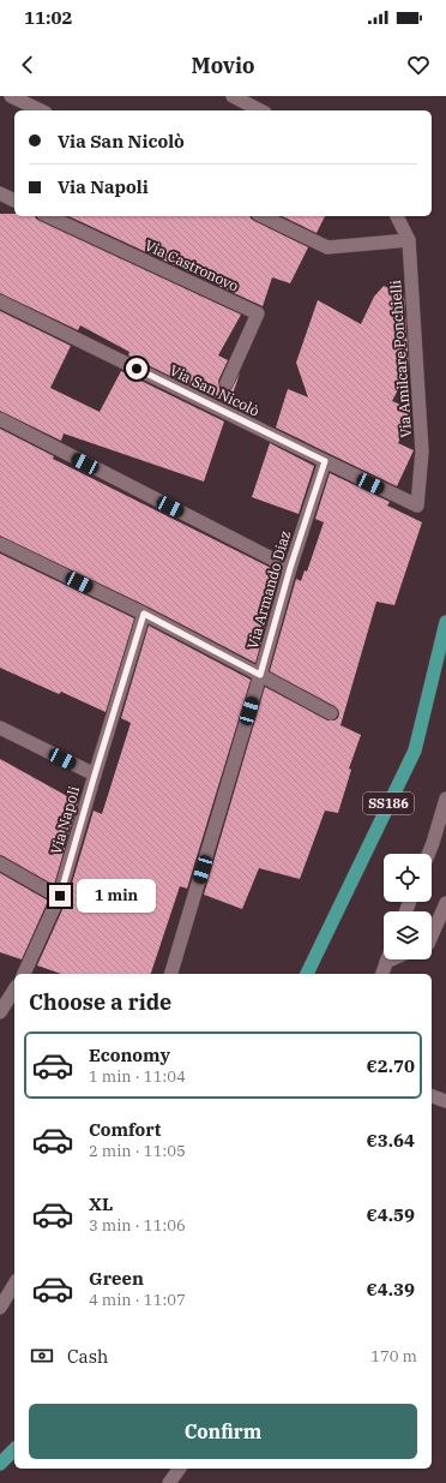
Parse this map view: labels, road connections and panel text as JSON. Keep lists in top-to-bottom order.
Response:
{
  "streets": {
    "main road": ["SS186"],
    "street": [
      "Via Castronovo",
      "Via Amilcare Ponchielli",
      "Via San Nicolò",
      "Via Armando Diaz",
      "Via Napoli"
    ]
  },
  "crossings": [
    ["Via Amilcare Ponchielli", "Via San Nicolò"],
    ["Via San Nicolò", "Via Armando Diaz"]
  ],
  "page": {
    "status": "11:02",
    "header": "Movio",
    "banner": ["Via San Nicolò", "Via Napoli"],
    "bubble": "1 min",
    "heading": "Choose a ride",
    "list": [
      {
        "name": "Economy",
        "note": "1 min · 11:04",
        "value": "€2.70"
      },
      {
        "name": "Comfort",
        "note": "2 min · 11:05",
        "value": "€3.64"
      },
      {
        "name": "XL",
        "note": "3 min · 11:06",
        "value": "€4.59"
      },
      {
        "name": "Green",
        "note": "4 min · 11:07",
        "value": "€4.39"
      }
    ],
    "pay": ["Cash", "170 m"],
    "buttons": "Confirm"
  }
}
